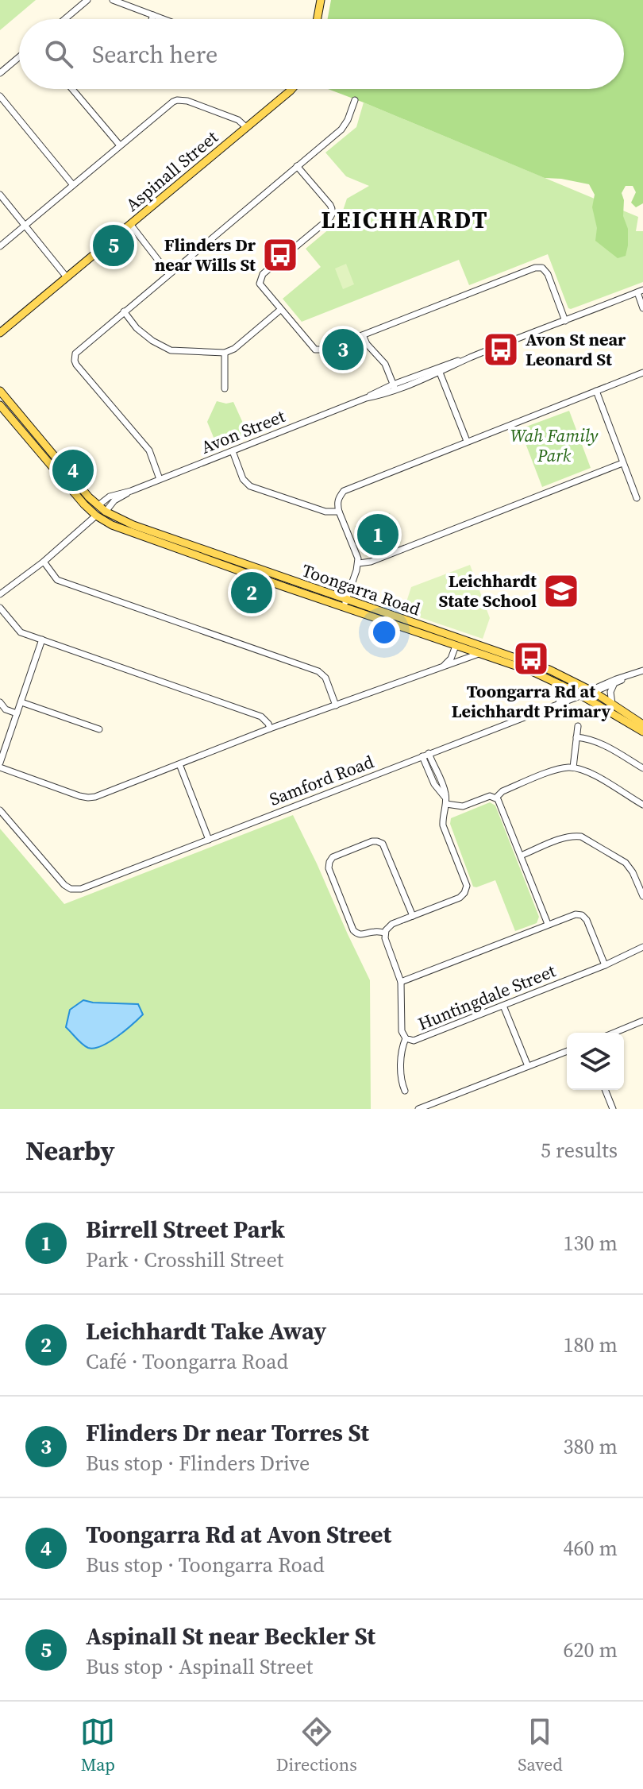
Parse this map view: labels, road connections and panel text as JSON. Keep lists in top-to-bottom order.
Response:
{
  "streets": {
    "main road": ["Aspinall Street", "Toongarra Road", "Samford Road"],
    "street": ["Avon Street", "Huntingdale Street"]
  },
  "crossings": [
    ["Avon Street", "Toongarra Road"],
    ["Toongarra Road", "Samford Road"]
  ],
  "districts": ["LEICHHARDT"],
  "parks": ["Wah Family Park"],
  "places": {
    "bus stop": ["Flinders Dr near Wills St", "Avon St near Leonard St", "Toongarra Rd at Leichhardt Primary"],
    "school or university": ["Leichhardt State School"]
  },
  "page": {
    "search": "Search here",
    "pins": [
      "5",
      "3",
      "4",
      "1",
      "2"
    ],
    "heading": ["Nearby", "5 results"],
    "list": [
      {
        "mark": "1",
        "name": "Birrell Street Park",
        "note": "Park · Crosshill Street",
        "value": "130 m"
      },
      {
        "mark": "2",
        "name": "Leichhardt Take Away",
        "note": "Café · Toongarra Road",
        "value": "180 m"
      },
      {
        "mark": "3",
        "name": "Flinders Dr near Torres St",
        "note": "Bus stop · Flinders Drive",
        "value": "380 m"
      },
      {
        "mark": "4",
        "name": "Toongarra Rd at Avon Street",
        "note": "Bus stop · Toongarra Road",
        "value": "460 m"
      },
      {
        "mark": "5",
        "name": "Aspinall St near Beckler St",
        "note": "Bus stop · Aspinall Street",
        "value": "620 m"
      }
    ],
    "nav": ["Map", "Directions", "Saved"]
  }
}
